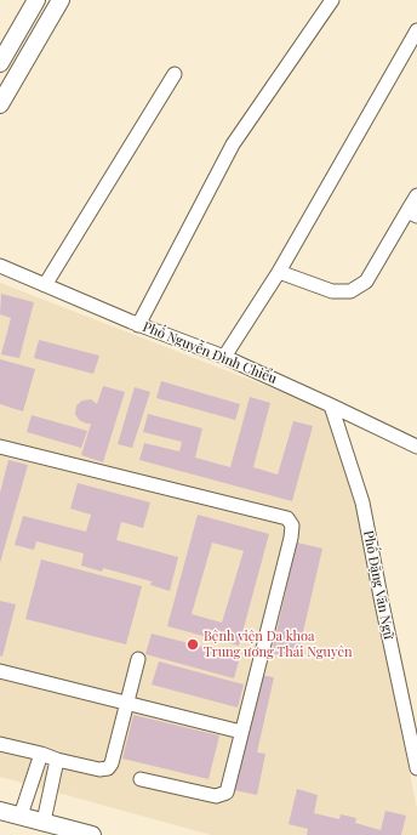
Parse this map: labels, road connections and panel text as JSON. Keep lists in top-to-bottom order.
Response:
{
  "streets": {
    "street": ["Phố Nguyễn Đình Chiểu", "Phố Đặng Văn Ngữ"]
  },
  "crossings": [
    ["Phố Nguyễn Đình Chiểu", "Phố Đặng Văn Ngữ"]
  ],
  "places": ["Bệnh viện Đa khoa Trung ương Thái Nguyên"]
}
